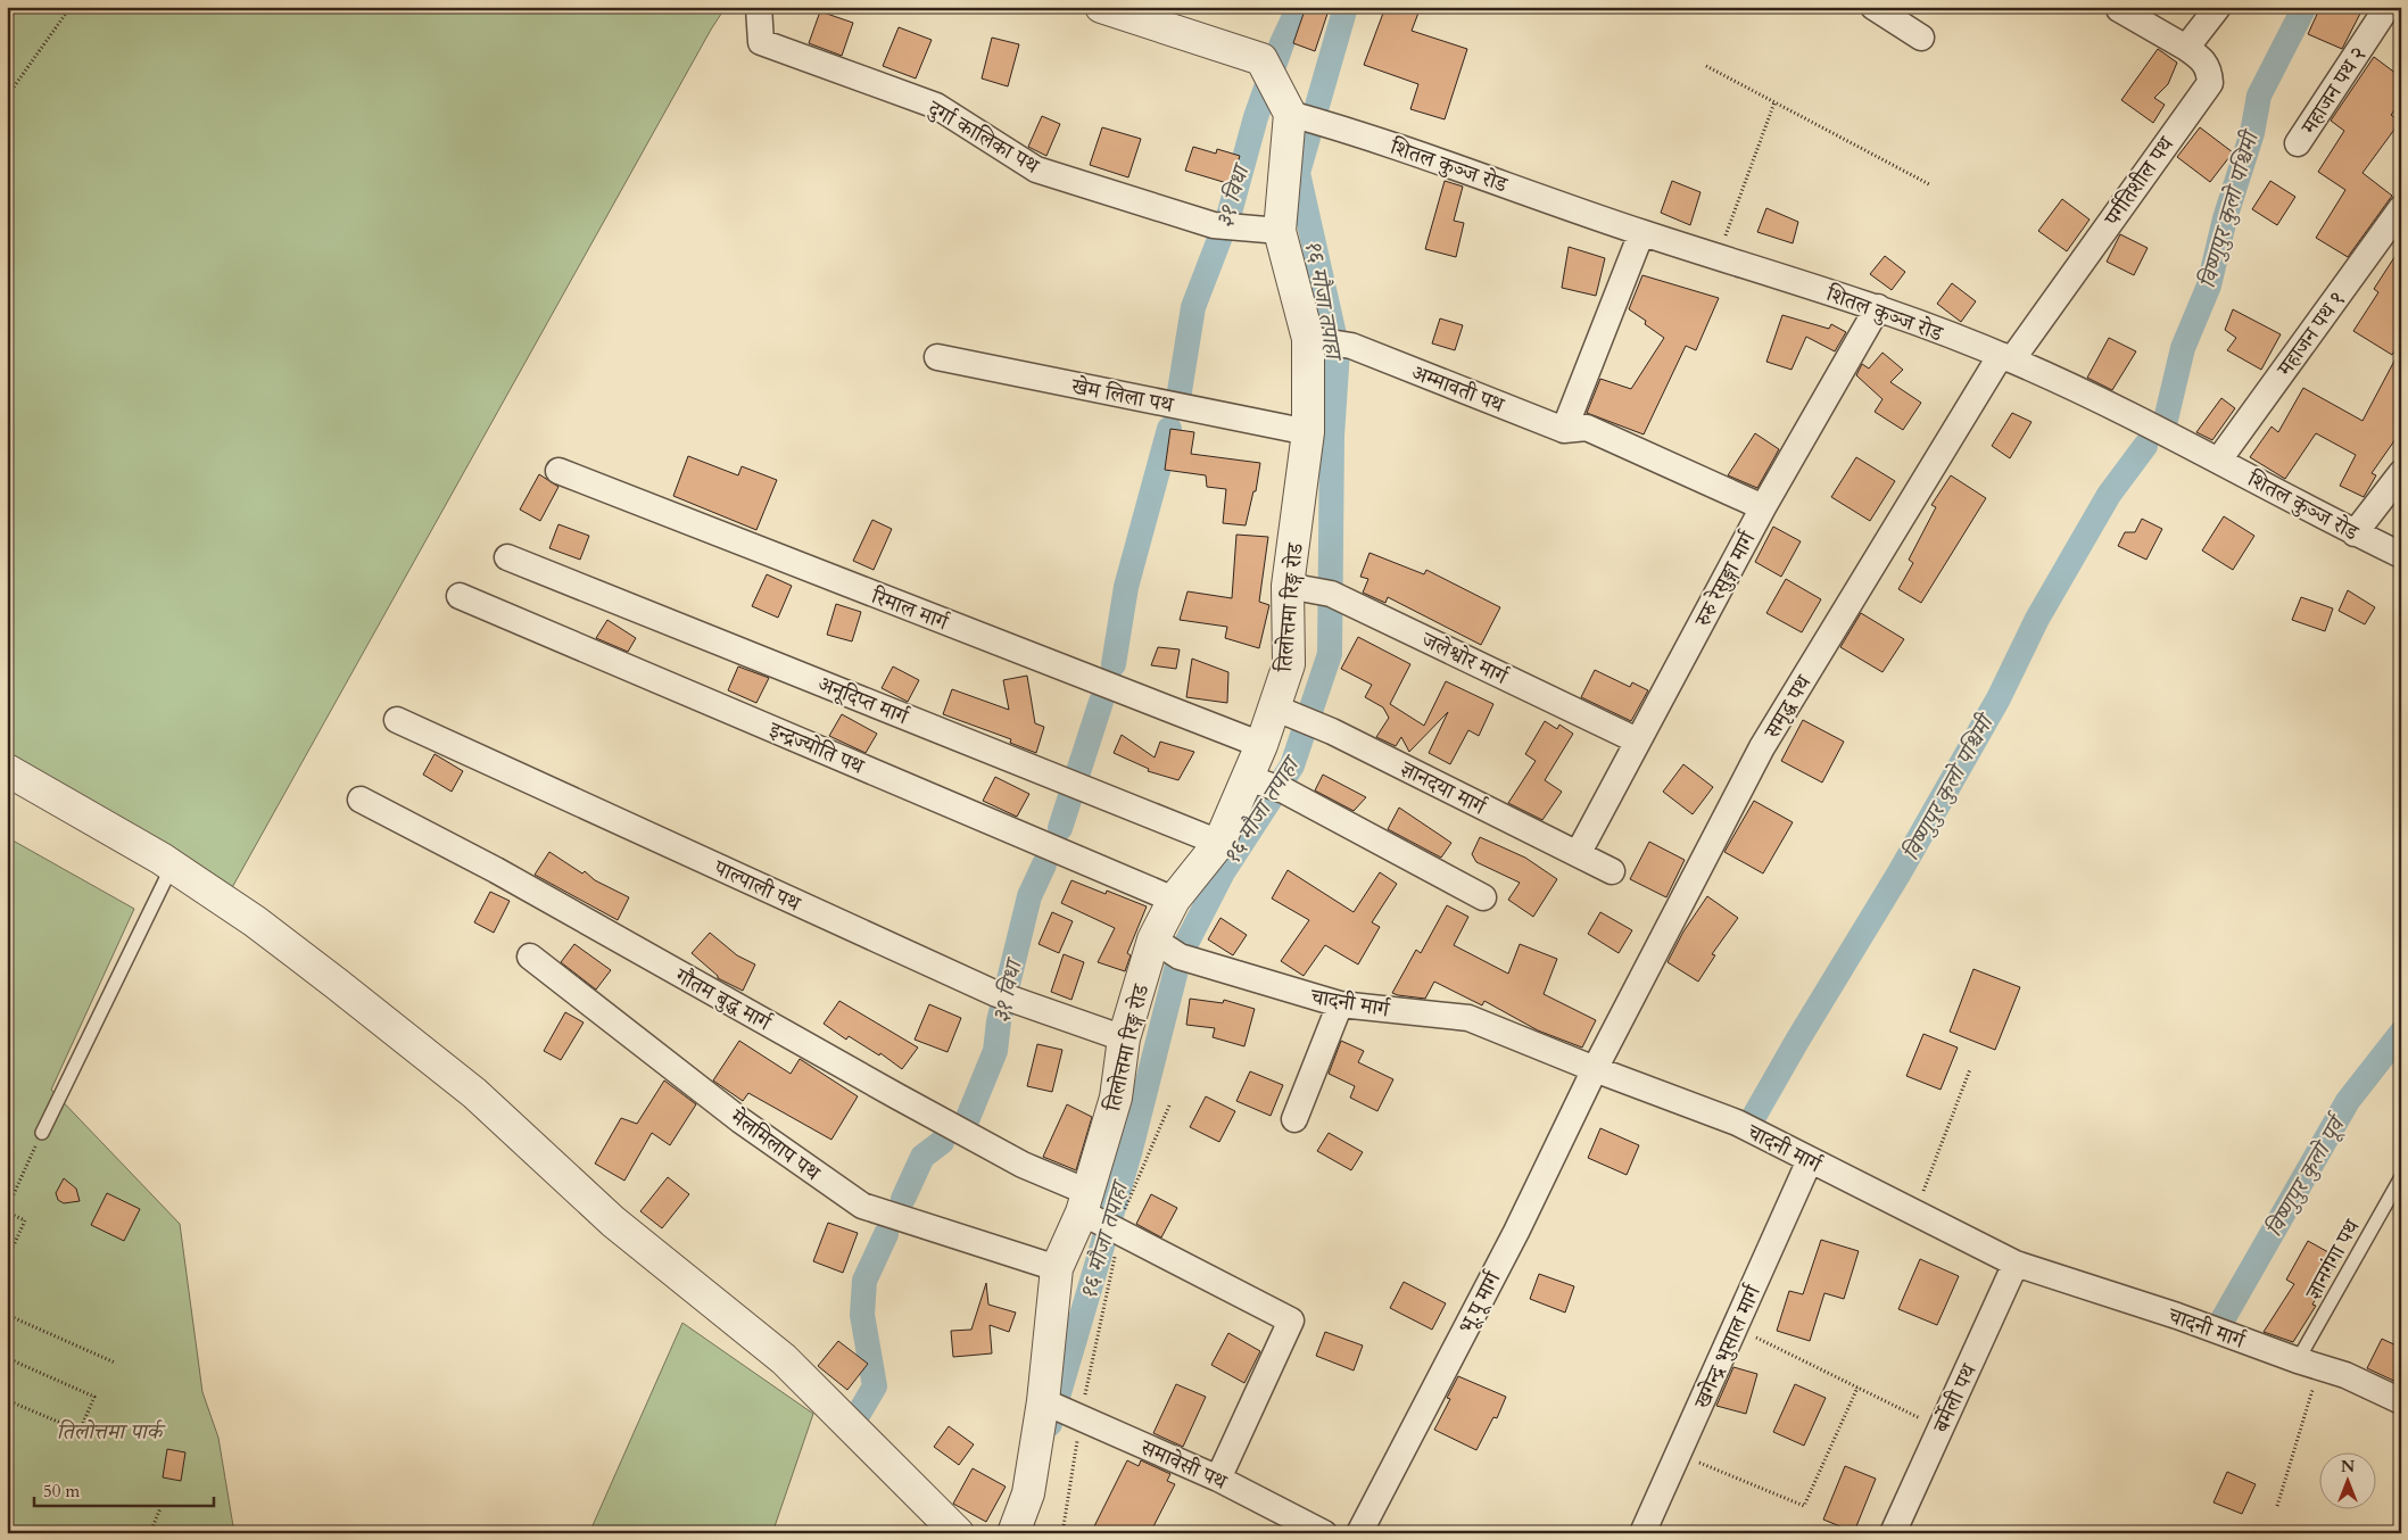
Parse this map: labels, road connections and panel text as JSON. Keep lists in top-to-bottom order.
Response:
{
  "streets": {
    "street": [
      "महाजन पथ २",
      "दुर्गा कालिका पथ",
      "शितल कुञ्ज रोड",
      "पर्गतिशील पथ",
      "महाजन पथ १",
      "अम्मावती पथ",
      "खेम लिला पथ",
      "रुरु रेसुङ्गा मार्ग",
      "तिलोत्तमा रिङ्ग रोड",
      "रिमाल मार्ग",
      "जलेश्वोर मार्ग",
      "अनूदिप्त मार्ग",
      "समृद्ध पथ",
      "इन्द्रज्योति पथ",
      "ज्ञानदया मार्ग",
      "पाल्पाली पथ",
      "गौतम बुद्ध मार्ग",
      "चादनी मार्ग",
      "मेलमिलाप पथ",
      "भू.पू मार्ग",
      "खगेन्द्र भुसाल मार्ग",
      "बर्मेली पथ",
      "समावेसी पथ"
    ],
    "lane": ["ज्ञानगंगा पथ"]
  },
  "crossings": [
    ["दुर्गा कालिका पथ", "तिलोत्तमा रिङ्ग रोड"],
    ["शितल कुञ्ज रोड", "पर्गतिशील पथ"],
    ["शितल कुञ्ज रोड", "महाजन पथ १"],
    ["शितल कुञ्ज रोड", "रुरु रेसुङ्गा मार्ग"],
    ["शितल कुञ्ज रोड", "तिलोत्तमा रिङ्ग रोड"],
    ["शितल कुञ्ज रोड", "समृद्ध पथ"],
    ["पर्गतिशील पथ", "समृद्ध पथ"],
    ["अम्मावती पथ", "रुरु रेसुङ्गा मार्ग"],
    ["अम्मावती पथ", "तिलोत्तमा रिङ्ग रोड"],
    ["खेम लिला पथ", "तिलोत्तमा रिङ्ग रोड"],
    ["रुरु रेसुङ्गा मार्ग", "जलेश्वोर मार्ग"],
    ["रुरु रेसुङ्गा मार्ग", "ज्ञानदया मार्ग"],
    ["तिलोत्तमा रिङ्ग रोड", "रिमाल मार्ग"],
    ["तिलोत्तमा रिङ्ग रोड", "जलेश्वोर मार्ग"],
    ["तिलोत्तमा रिङ्ग रोड", "अनूदिप्त मार्ग"],
    ["तिलोत्तमा रिङ्ग रोड", "इन्द्रज्योति पथ"],
    ["तिलोत्तमा रिङ्ग रोड", "ज्ञानदया मार्ग"],
    ["तिलोत्तमा रिङ्ग रोड", "पाल्पाली पथ"],
    ["तिलोत्तमा रिङ्ग रोड", "गौतम बुद्ध मार्ग"],
    ["तिलोत्तमा रिङ्ग रोड", "चादनी मार्ग"],
    ["तिलोत्तमा रिङ्ग रोड", "मेलमिलाप पथ"],
    ["तिलोत्तमा रिङ्ग रोड", "समावेसी पथ"],
    ["समृद्ध पथ", "चादनी मार्ग"],
    ["समृद्ध पथ", "भू.पू मार्ग"],
    ["गौतम बुद्ध मार्ग", "समावेसी पथ"],
    ["चादनी मार्ग", "ज्ञानगंगा पथ"],
    ["चादनी मार्ग", "भू.पू मार्ग"],
    ["चादनी मार्ग", "खगेन्द्र भुसाल मार्ग"],
    ["चादनी मार्ग", "बर्मेली पथ"]
  ],
  "water": [
    "३१ विधा",
    "विष्णुपुर कुलो पश्चिमी",
    "१६ मौजा तपाहा",
    "विष्णुपुर कुलो पूर्व"
  ],
  "parks": ["तिलोत्तमा पार्क"],
  "scale_bar": "50 m",
  "north": "top"
}
